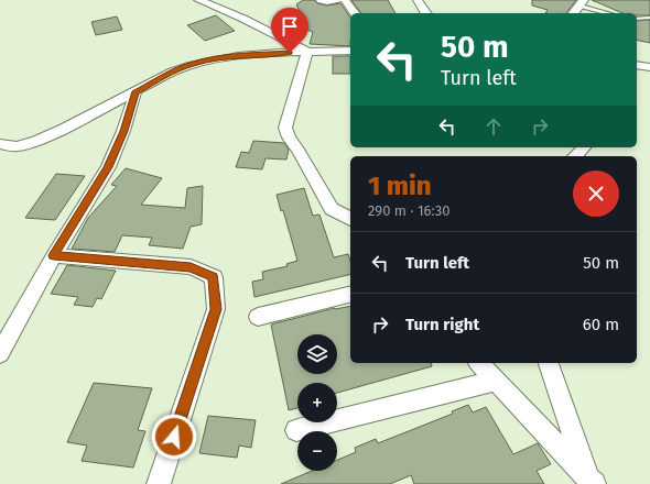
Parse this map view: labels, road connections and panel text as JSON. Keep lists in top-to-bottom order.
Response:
{
  "page": {
    "turn": ["50 m", "Turn left"],
    "heading": ["1 min", "290 m · 16:30"],
    "list": [
      {
        "name": "Turn left",
        "value": "50 m"
      },
      {
        "name": "Turn right",
        "value": "60 m"
      }
    ],
    "map_buttons": ["+", "−"]
  }
}
